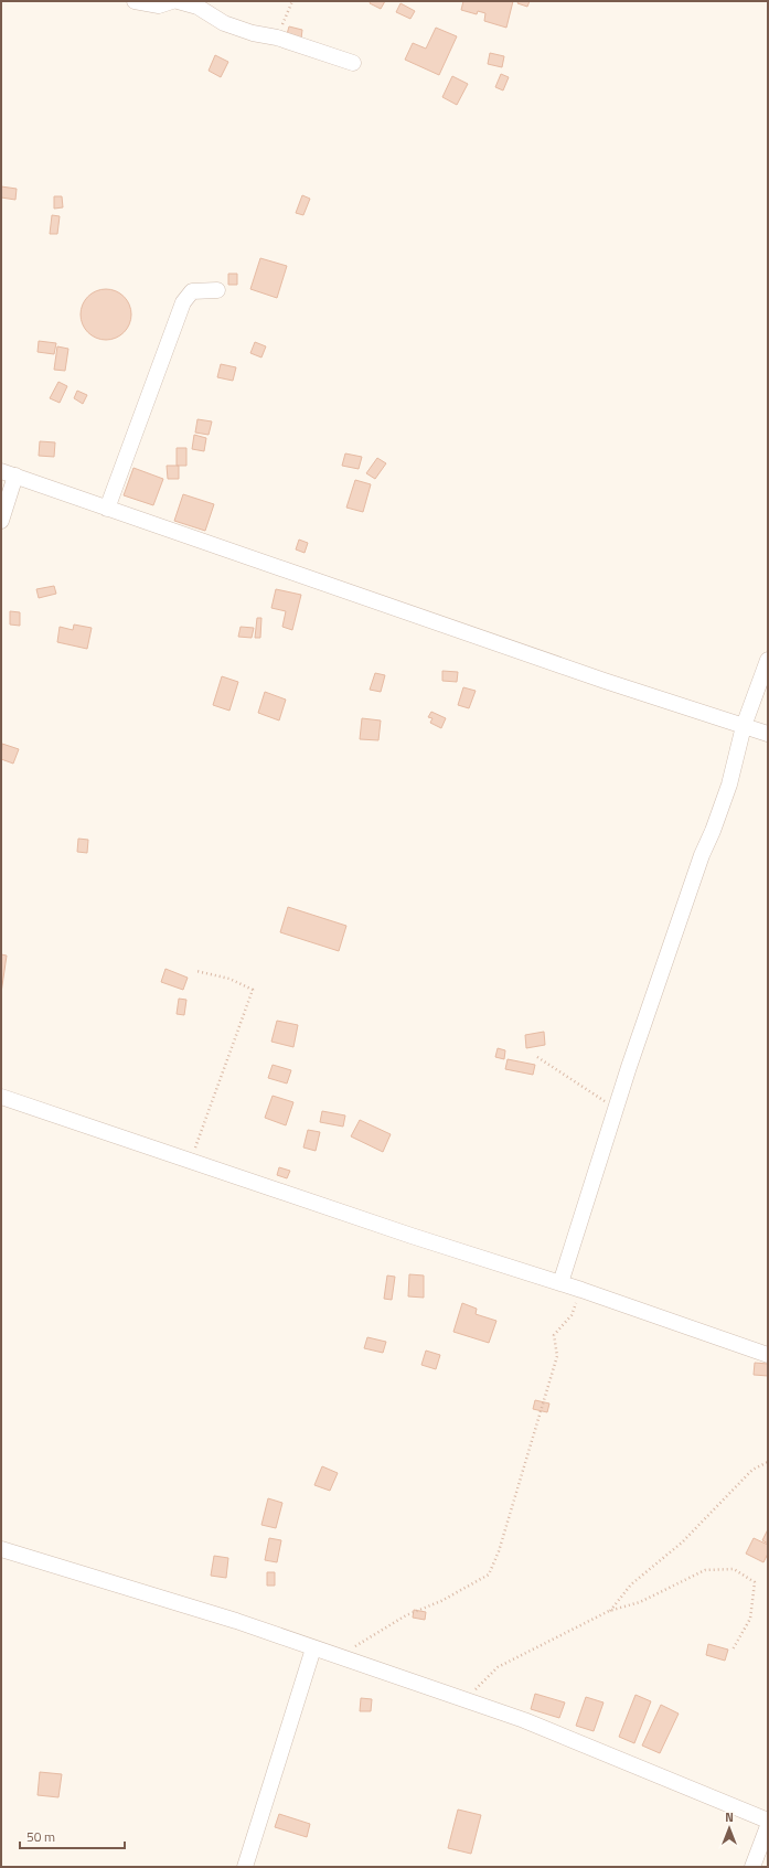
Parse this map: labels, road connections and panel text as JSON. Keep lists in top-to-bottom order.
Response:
{
  "scale_bar": "50 m",
  "north": "top"
}
